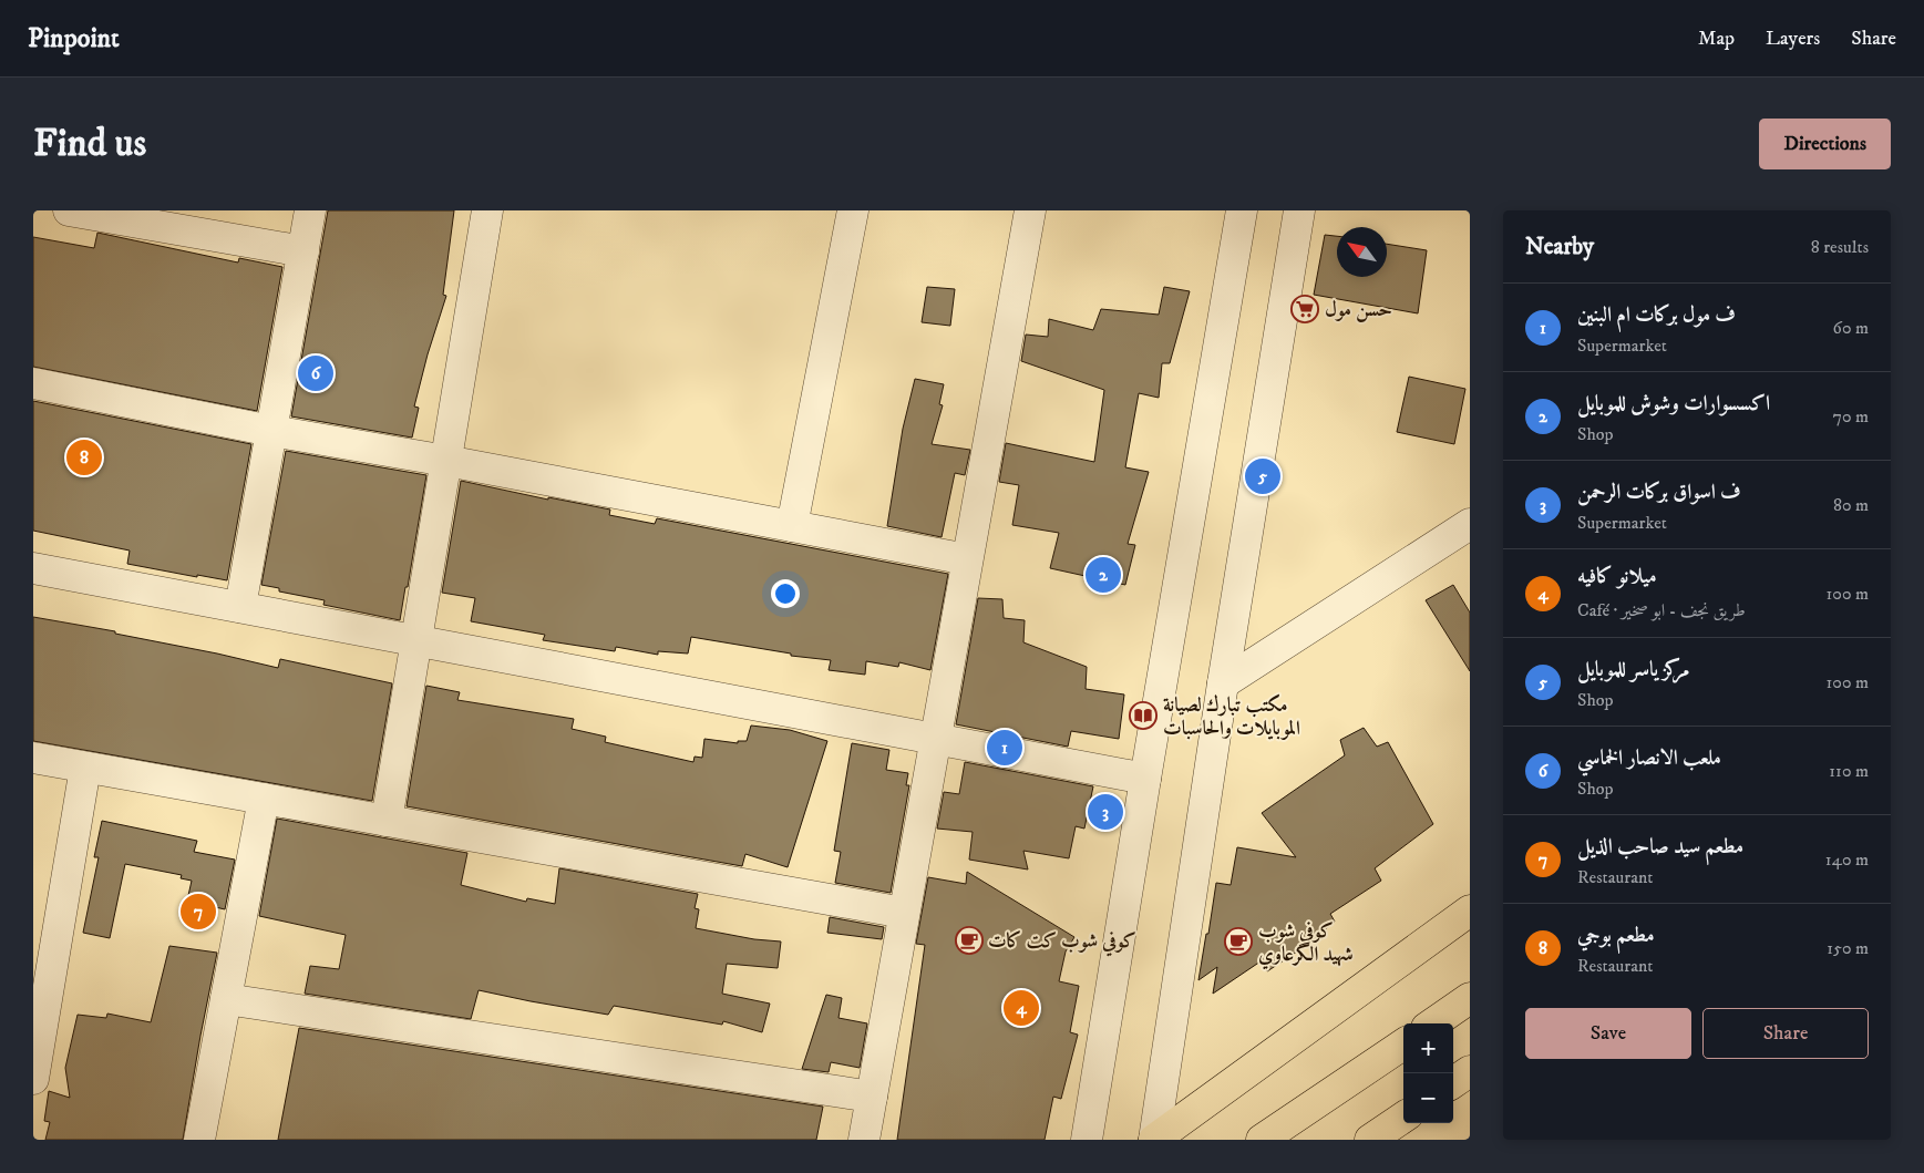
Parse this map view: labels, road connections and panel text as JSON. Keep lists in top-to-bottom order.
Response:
{
  "places": {
    "supermarket": ["حسن مول"],
    "library": ["مكتب تبارك لصيانة الموبايلات والحاسبات"],
    "cafe": ["كوفي شوب كت كات", "كوفي شوب شهيد الگرعاوي"]
  },
  "north": "top left",
  "page": {
    "header": "Pinpoint",
    "nav": ["Map", "Layers", "Share"],
    "buttons": [
      "Directions",
      ["Save", "Share"]
    ],
    "title": "Find us",
    "heading": ["Nearby", "8 results"],
    "list": [
      {
        "mark": "1",
        "name": "ف مول بركات ام البنين",
        "note": "Supermarket",
        "value": "60 m"
      },
      {
        "mark": "2",
        "name": "اكسسوارات وشوش للموبايل",
        "note": "Shop",
        "value": "70 m"
      },
      {
        "mark": "3",
        "name": "ف اسواق بركات الرحمن",
        "note": "Supermarket",
        "value": "80 m"
      },
      {
        "mark": "4",
        "name": "ميلانو كافيه",
        "note": "Café · طريق نجف - ابو صخير",
        "value": "100 m"
      },
      {
        "mark": "5",
        "name": "مركز ياسر للموبايل",
        "note": "Shop",
        "value": "100 m"
      },
      {
        "mark": "6",
        "name": "ملعب الانصار الخماسي",
        "note": "Shop",
        "value": "110 m"
      },
      {
        "mark": "7",
        "name": "مطعم سيد صاحب الذيل",
        "note": "Restaurant",
        "value": "140 m"
      },
      {
        "mark": "8",
        "name": "مطعم بوجي",
        "note": "Restaurant",
        "value": "150 m"
      }
    ],
    "pins": [
      "6",
      "8",
      "5",
      "2",
      "1",
      "3",
      "7",
      "4"
    ],
    "map_buttons": ["+", "−"]
  }
}
